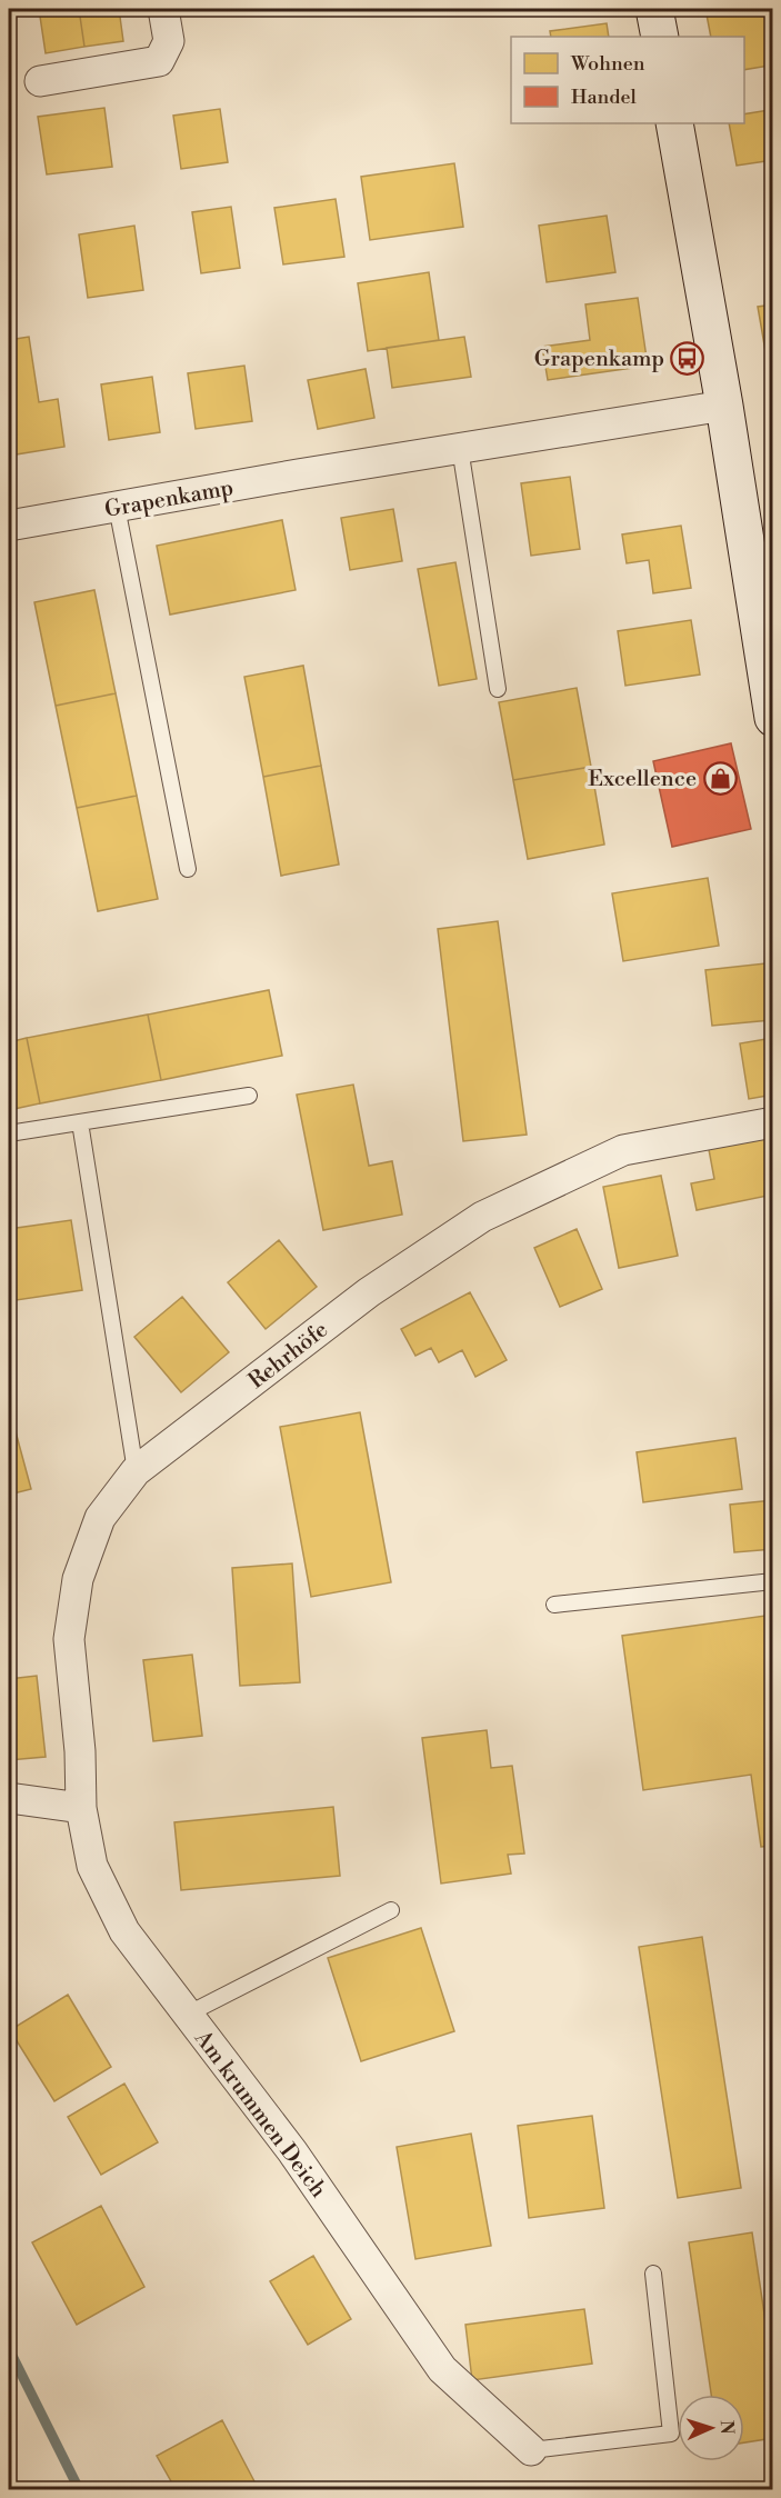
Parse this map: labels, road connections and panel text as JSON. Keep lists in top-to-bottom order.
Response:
{
  "streets": {
    "street": ["Grapenkamp", "Rehrhöfe", "Am krummen Deich"]
  },
  "crossings": [
    ["Rehrhöfe", "Am krummen Deich"]
  ],
  "places": {
    "bus stop": ["Grapenkamp"],
    "shop": ["Excellence"]
  },
  "legend": ["Wohnen", "Handel"],
  "north": "right"
}
